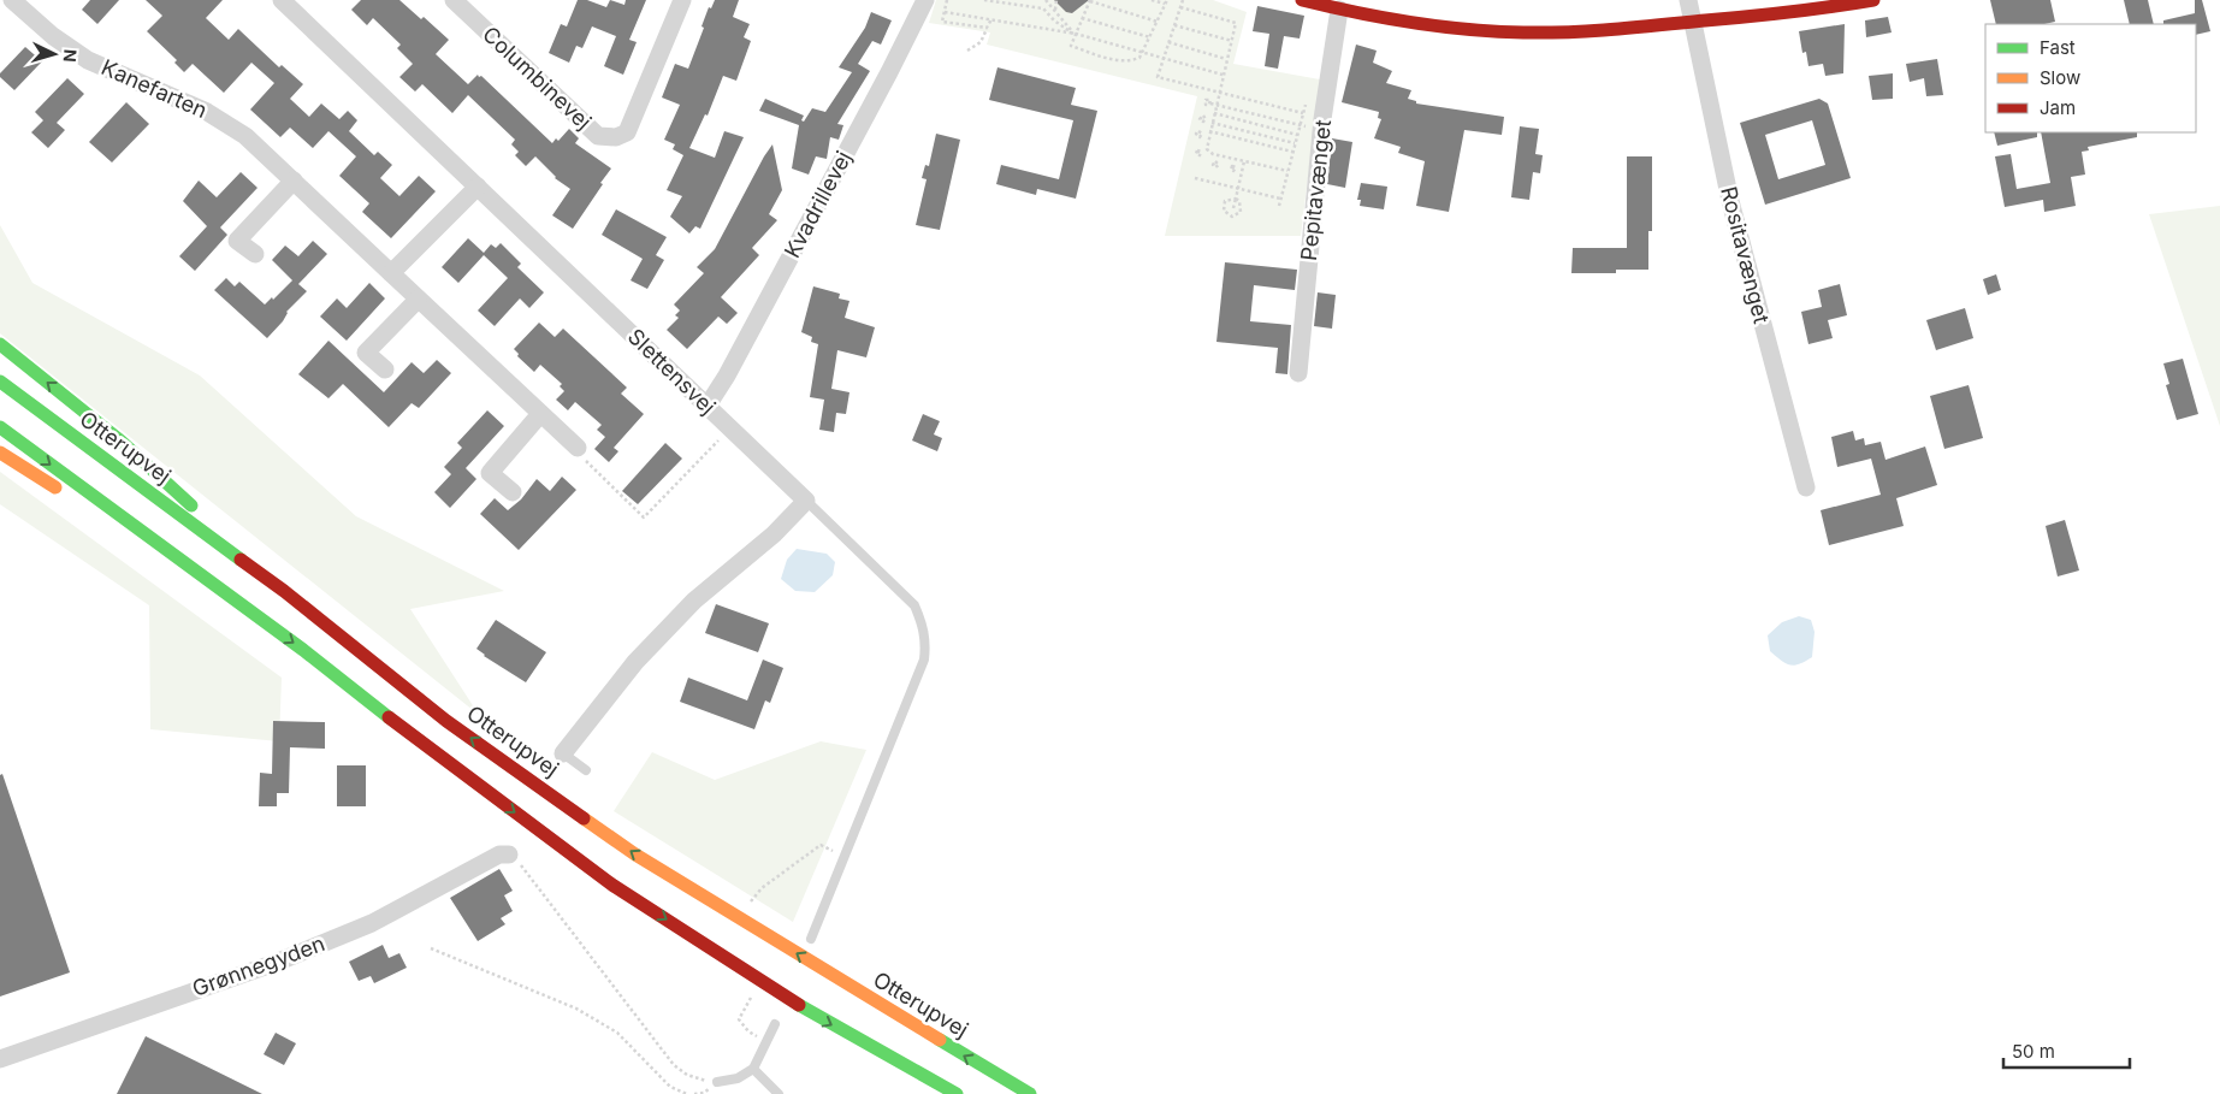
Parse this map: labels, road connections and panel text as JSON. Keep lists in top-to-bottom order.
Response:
{
  "streets": {
    "main road": ["Otterupvej"],
    "street": [
      "Columbinevej",
      "Kanefarten",
      "Pepitavænget",
      "Kvadrillevej",
      "Rositavænget",
      "Slettensvej",
      "Grønnegyden"
    ]
  },
  "crossings": [
    ["Kvadrillevej", "Slettensvej"]
  ],
  "legend": ["Fast", "Slow", "Jam"],
  "scale_bar": "50 m",
  "north": "right"
}
